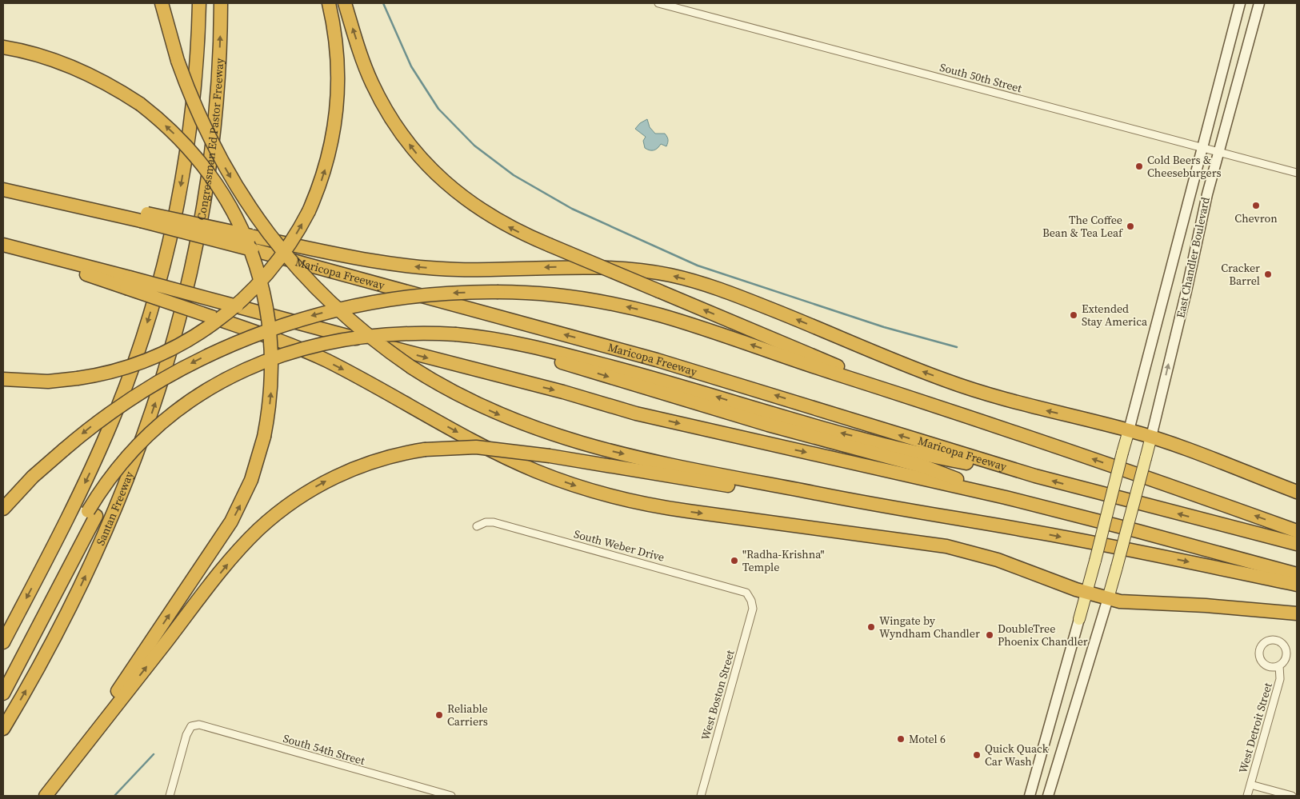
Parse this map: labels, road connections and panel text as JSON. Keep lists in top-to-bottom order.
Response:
{
  "streets": {
    "highway": ["Congressman Ed Pastor Freeway", "Maricopa Freeway", "Santan Freeway"],
    "main road": ["East Chandler Boulevard"],
    "street": [
      "South 50th Street",
      "South Weber Drive",
      "West Boston Street",
      "West Detroit Street",
      "South 54th Street"
    ]
  },
  "crossings": [
    ["South 50th Street", "East Chandler Boulevard"],
    ["Congressman Ed Pastor Freeway", "Santan Freeway"],
    ["South Weber Drive", "West Boston Street"]
  ],
  "places": [
    "Cold Beers & Cheeseburgers",
    "Chevron",
    "The Coffee Bean & Tea Leaf",
    "Cracker Barrel",
    "Extended Stay America",
    "\"Radha-Krishna\" Temple",
    "Wingate by Wyndham Chandler",
    "DoubleTree Phoenix Chandler",
    "Reliable Carriers",
    "Motel 6",
    "Quick Quack Car Wash"
  ]
}
